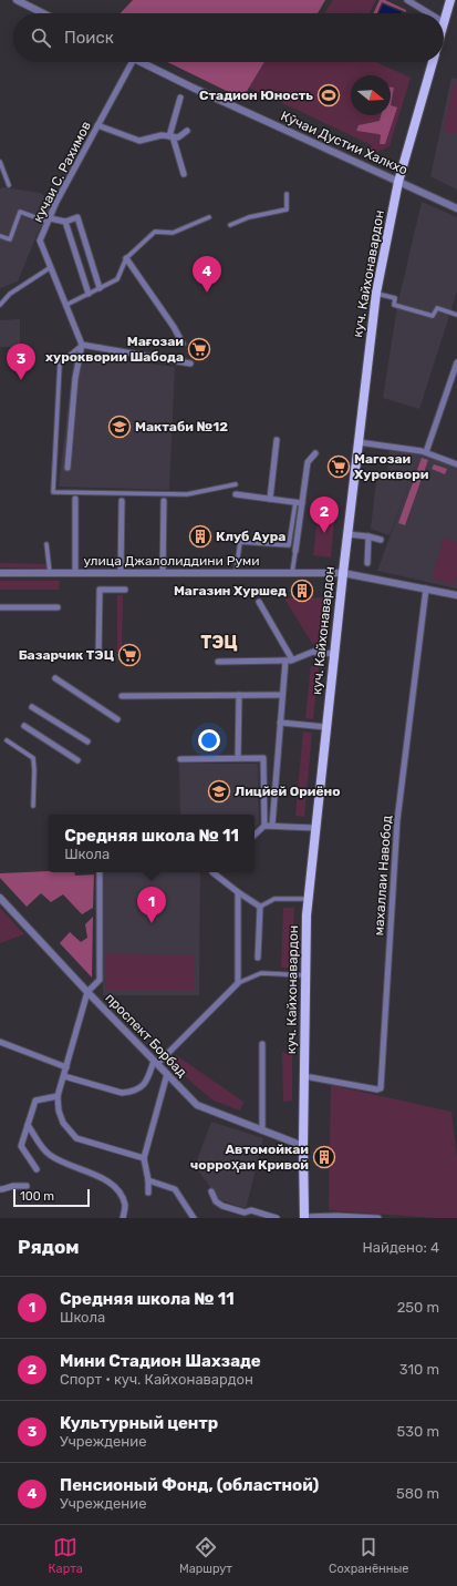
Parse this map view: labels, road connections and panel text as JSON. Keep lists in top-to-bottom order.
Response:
{
  "streets": {
    "main road": ["куч. Кайхонавардон"],
    "street": [
      "Кӯчаи Дустии Халкхо",
      "кучаи С. Рахимов",
      "улица Джалолиддини Руми",
      "махаллаи Навобод",
      "проспект Борбад"
    ]
  },
  "crossings": [
    ["Кӯчаи Дустии Халкхо", "куч. Кайхонавардон"],
    ["куч. Кайхонавардон", "улица Джалолиддини Руми"],
    ["куч. Кайхонавардон", "махаллаи Навобод"],
    ["куч. Кайхонавардон", "проспект Борбад"],
    ["улица Джалолиддини Руми", "махаллаи Навобод"]
  ],
  "districts": ["ТЭЦ"],
  "places": {
    "sports": ["Стадион Юность"],
    "supermarket": ["Мағозаи хуроквории Шабода", "Магозаи Хуроквори", "Базарчик ТЭЦ"],
    "school or university": ["Мактаби №12", "Лицйей Ориёно"],
    "building": ["Клуб Аура", "Магазин Хуршед", "Автомойкаи чорроҳаи Кривой"]
  },
  "scale_bar": "100 m",
  "north": "right",
  "page": {
    "search": "Поиск",
    "pins": [
      "4",
      "3",
      "2",
      "1"
    ],
    "popup": ["Средняя школа № 11", "Школа"],
    "scale": "100 m",
    "heading": ["Рядом", "Найдено: 4"],
    "list": [
      {
        "mark": "1",
        "name": "Средняя школа № 11",
        "note": "Школа",
        "value": "250 m"
      },
      {
        "mark": "2",
        "name": "Мини Стадион Шахзаде",
        "note": "Спорт · куч. Кайхонавардон",
        "value": "310 m"
      },
      {
        "mark": "3",
        "name": "Культурный центр",
        "note": "Учреждение",
        "value": "530 m"
      },
      {
        "mark": "4",
        "name": "Пенсионый Фонд, (областной)",
        "note": "Учреждение",
        "value": "580 m"
      }
    ],
    "nav": ["Карта", "Маршрут", "Сохранённые"]
  }
}
